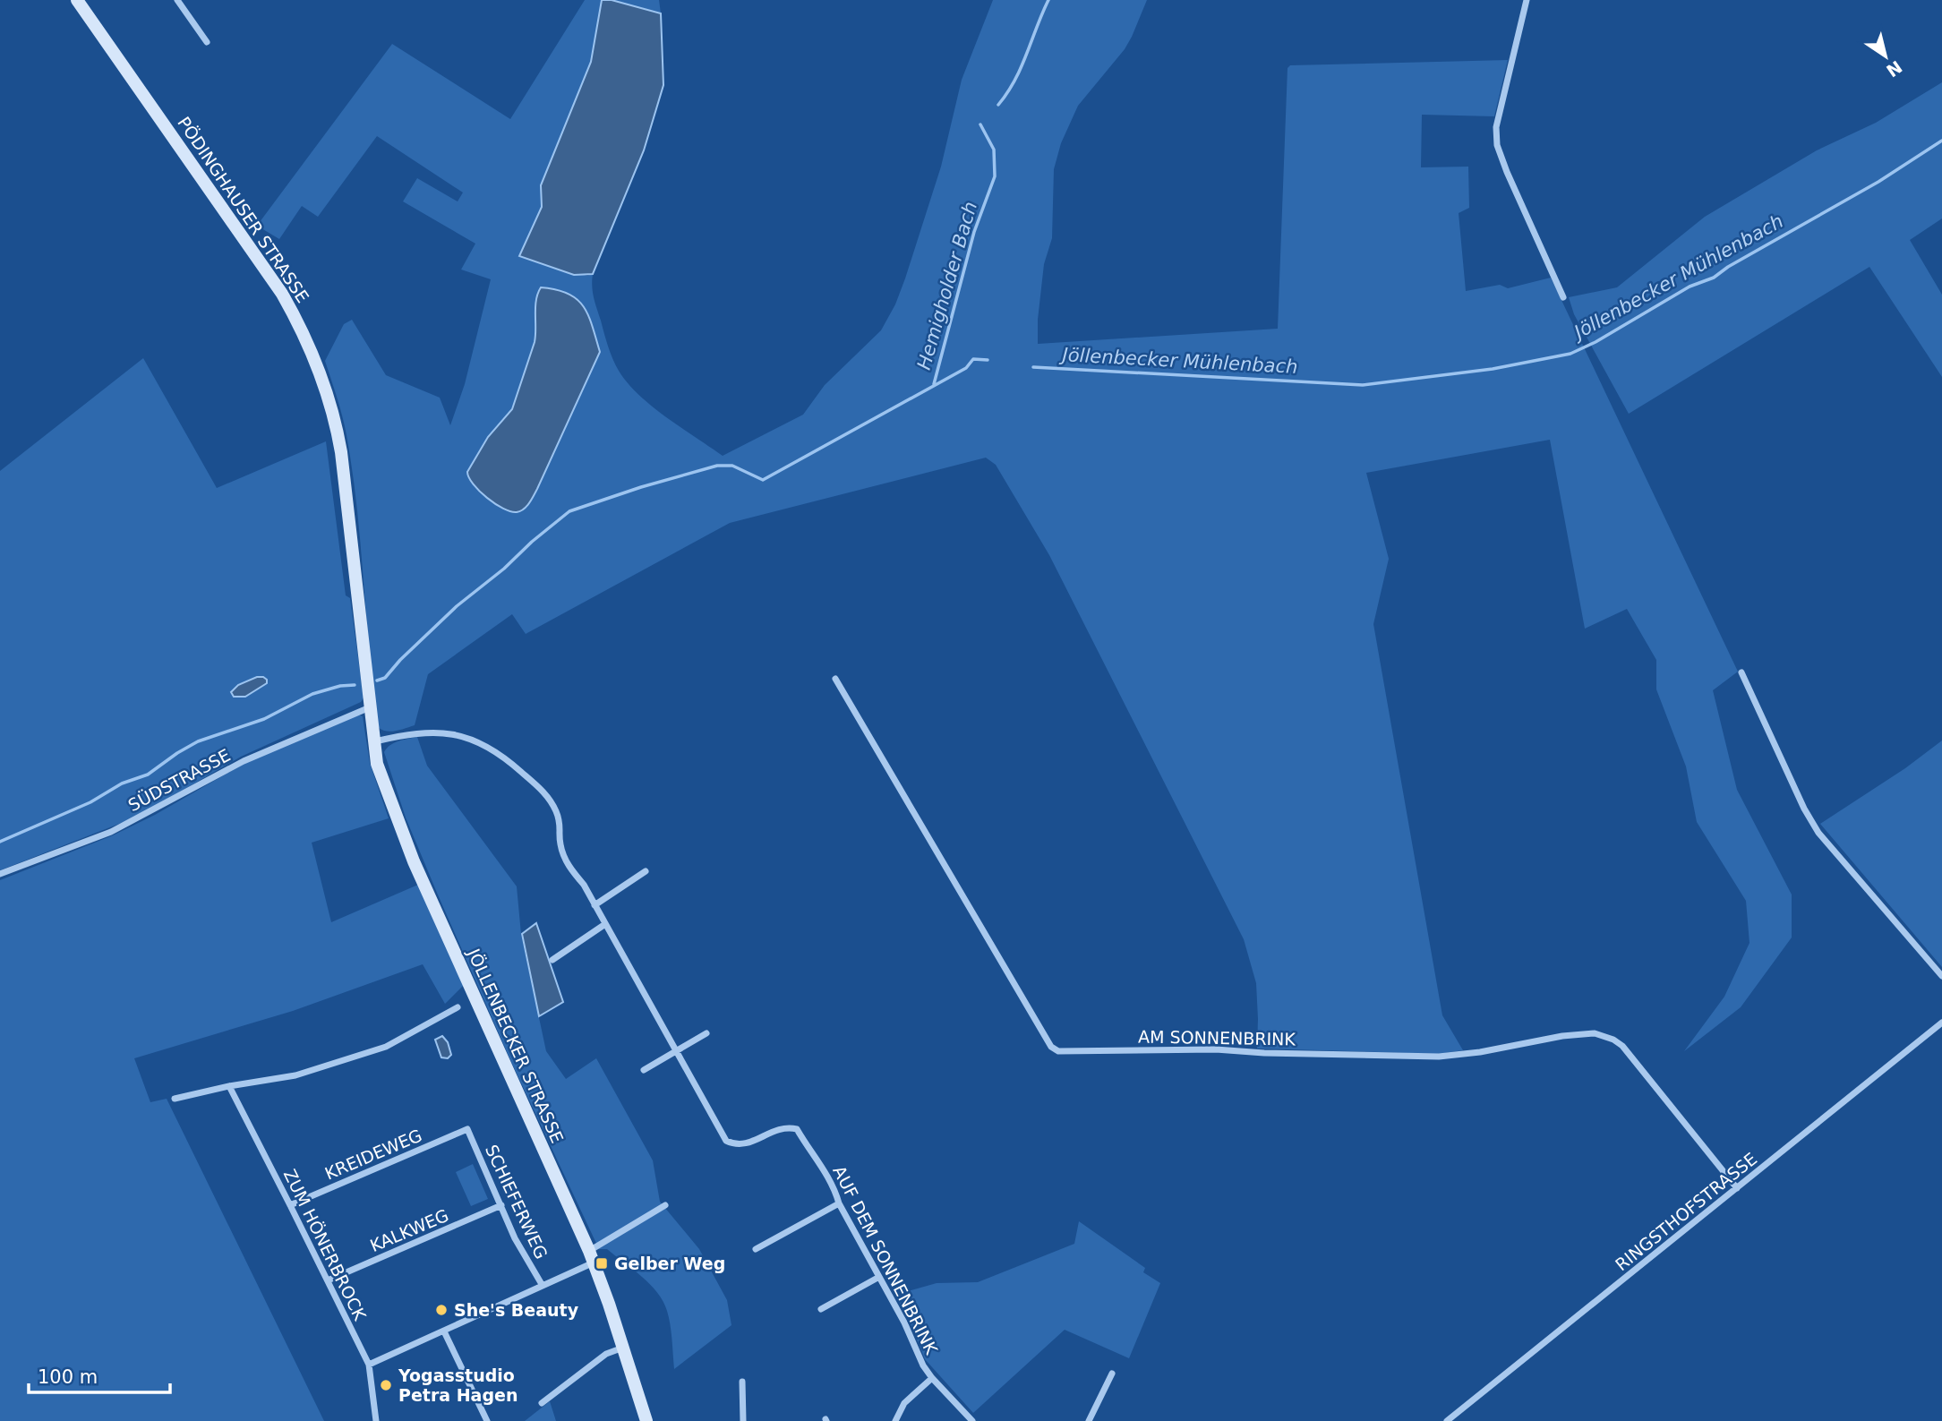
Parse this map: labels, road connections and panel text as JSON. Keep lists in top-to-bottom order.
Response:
{
  "streets": {
    "main road": ["PÖDINGHAUSER STRASSE", "JÖLLENBECKER STRASSE"],
    "street": [
      "SÜDSTRASSE",
      "AM SONNENBRINK",
      "KREIDEWEG",
      "SCHIEFERWEG",
      "RINGSTHOFSTRASSE",
      "KALKWEG",
      "ZUM HÖNERBROCK",
      "AUF DEM SONNENBRINK"
    ]
  },
  "crossings": [
    ["PÖDINGHAUSER STRASSE", "JÖLLENBECKER STRASSE"],
    ["SÜDSTRASSE", "JÖLLENBECKER STRASSE"],
    ["AM SONNENBRINK", "RINGSTHOFSTRASSE"],
    ["JÖLLENBECKER STRASSE", "AUF DEM SONNENBRINK"],
    ["KREIDEWEG", "SCHIEFERWEG"],
    ["KREIDEWEG", "ZUM HÖNERBROCK"],
    ["SCHIEFERWEG", "KALKWEG"],
    ["KALKWEG", "ZUM HÖNERBROCK"]
  ],
  "water": ["Jöllenbecker Mühlenbach", "Hemigholder Bach"],
  "places": {
    "transit": ["Gelber Weg"],
    "other": ["She's Beauty", "Yogasstudio Petra Hagen"]
  },
  "scale_bar": "100 m",
  "north": "bottom right"
}
